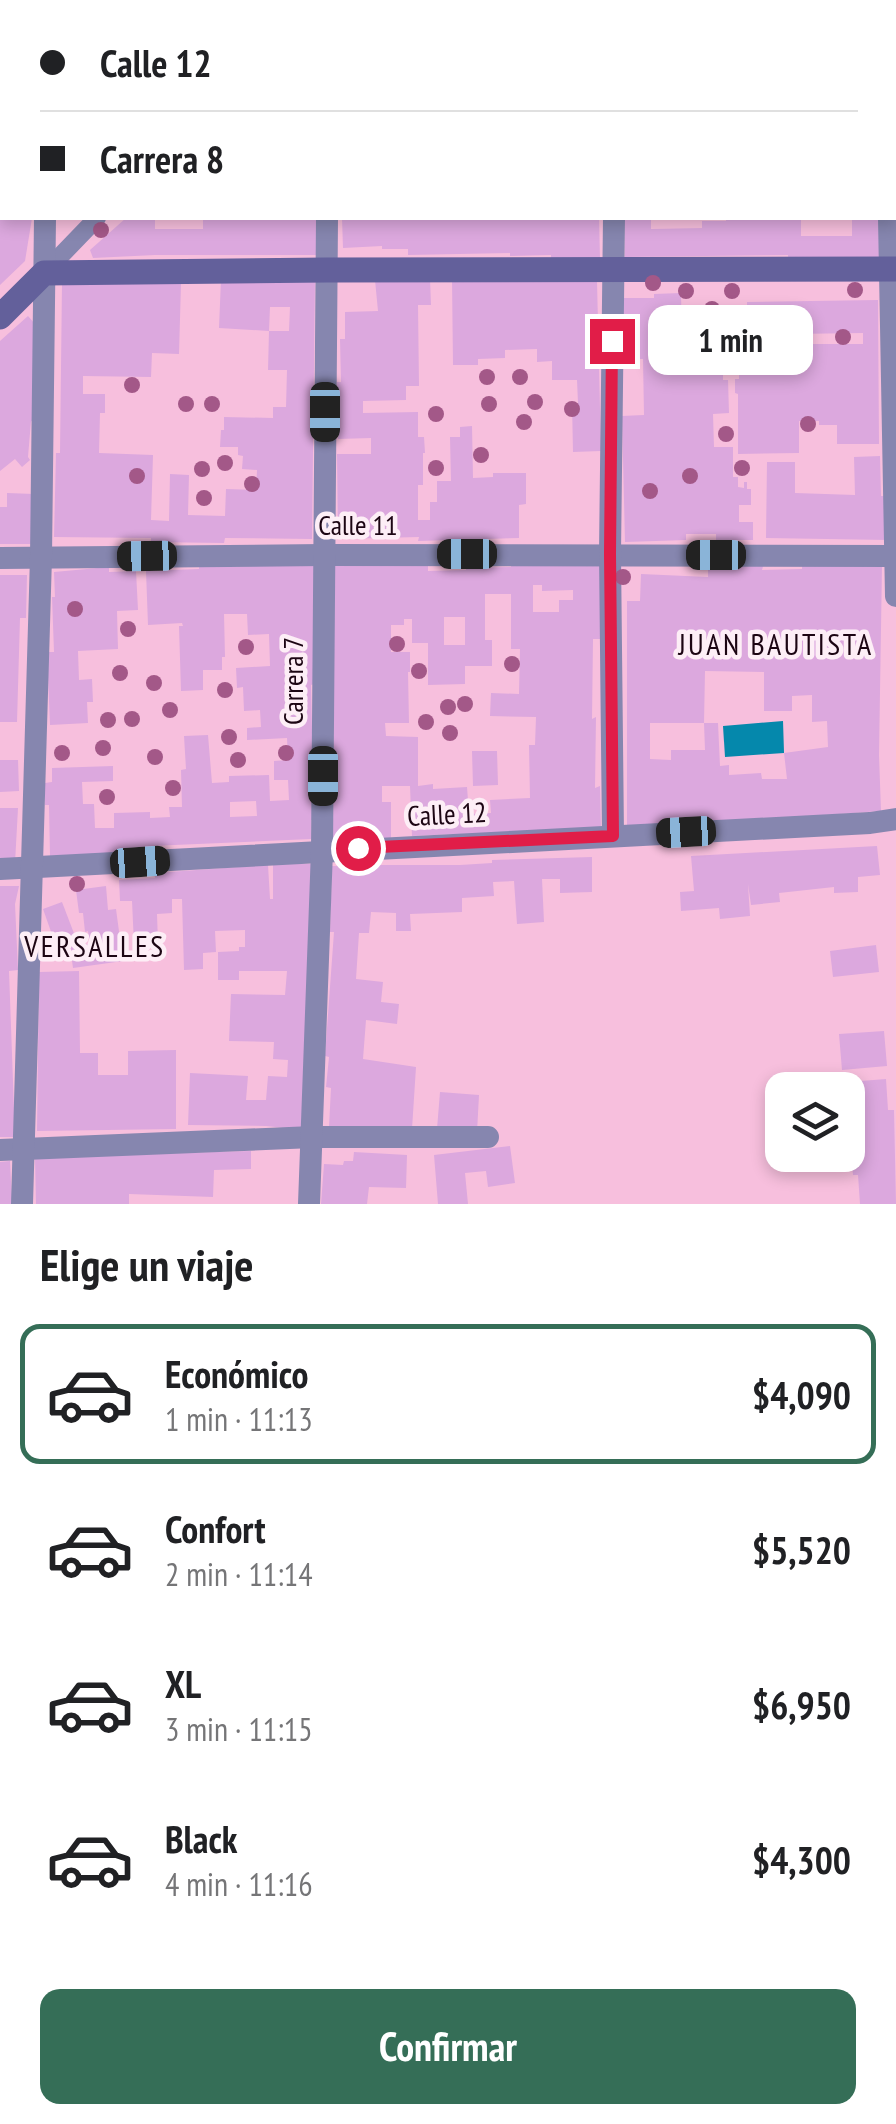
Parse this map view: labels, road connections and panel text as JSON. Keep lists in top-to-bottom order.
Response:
{
  "streets": {
    "street": ["Calle 11", "Carrera 7", "Calle 12"]
  },
  "crossings": [
    ["Calle 11", "Carrera 7"],
    ["Carrera 7", "Calle 12"]
  ],
  "districts": ["JUAN BAUTISTA", "VERSALLES"],
  "page": {
    "banner": ["Calle 12", "Carrera 8"],
    "bubble": "1 min",
    "heading": "Elige un viaje",
    "list": [
      {
        "name": "Económico",
        "note": "1 min · 11:13",
        "value": "$4,090"
      },
      {
        "name": "Confort",
        "note": "2 min · 11:14",
        "value": "$5,520"
      },
      {
        "name": "XL",
        "note": "3 min · 11:15",
        "value": "$6,950"
      },
      {
        "name": "Black",
        "note": "4 min · 11:16",
        "value": "$4,300"
      }
    ],
    "buttons": "Confirmar"
  }
}
